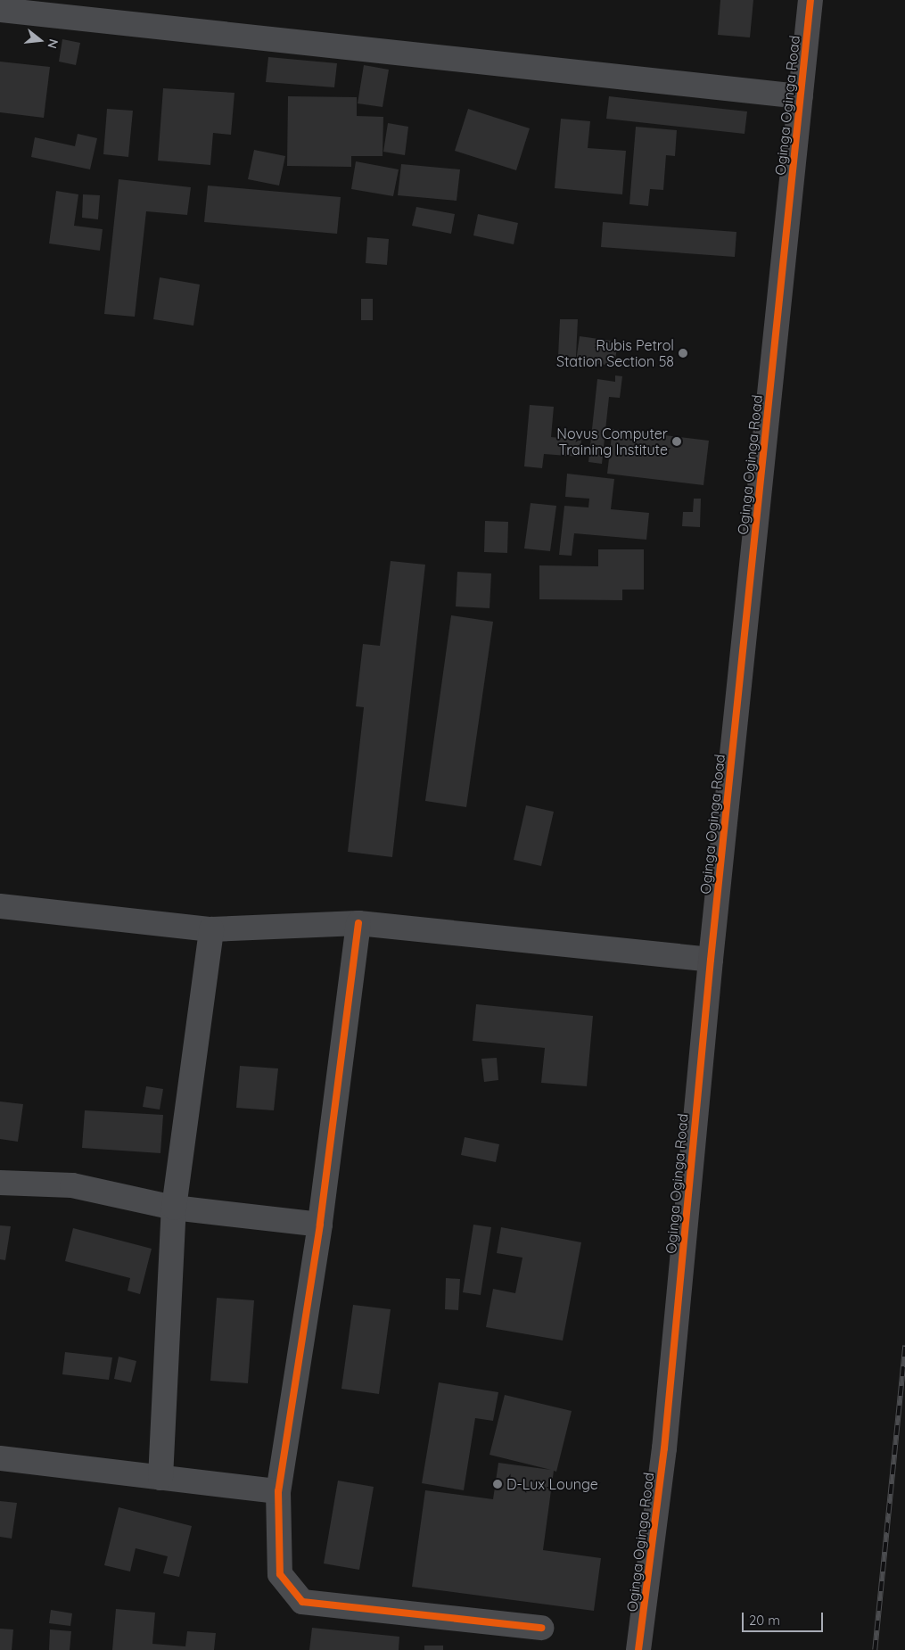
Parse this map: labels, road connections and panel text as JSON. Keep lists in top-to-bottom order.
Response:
{
  "streets": {
    "street": ["Oginga Oginga Road"]
  },
  "places": ["Rubis Petrol Station Section 58", "Novus Computer Training Institute", "D-Lux Lounge"],
  "scale_bar": "20 m",
  "north": "right"
}
